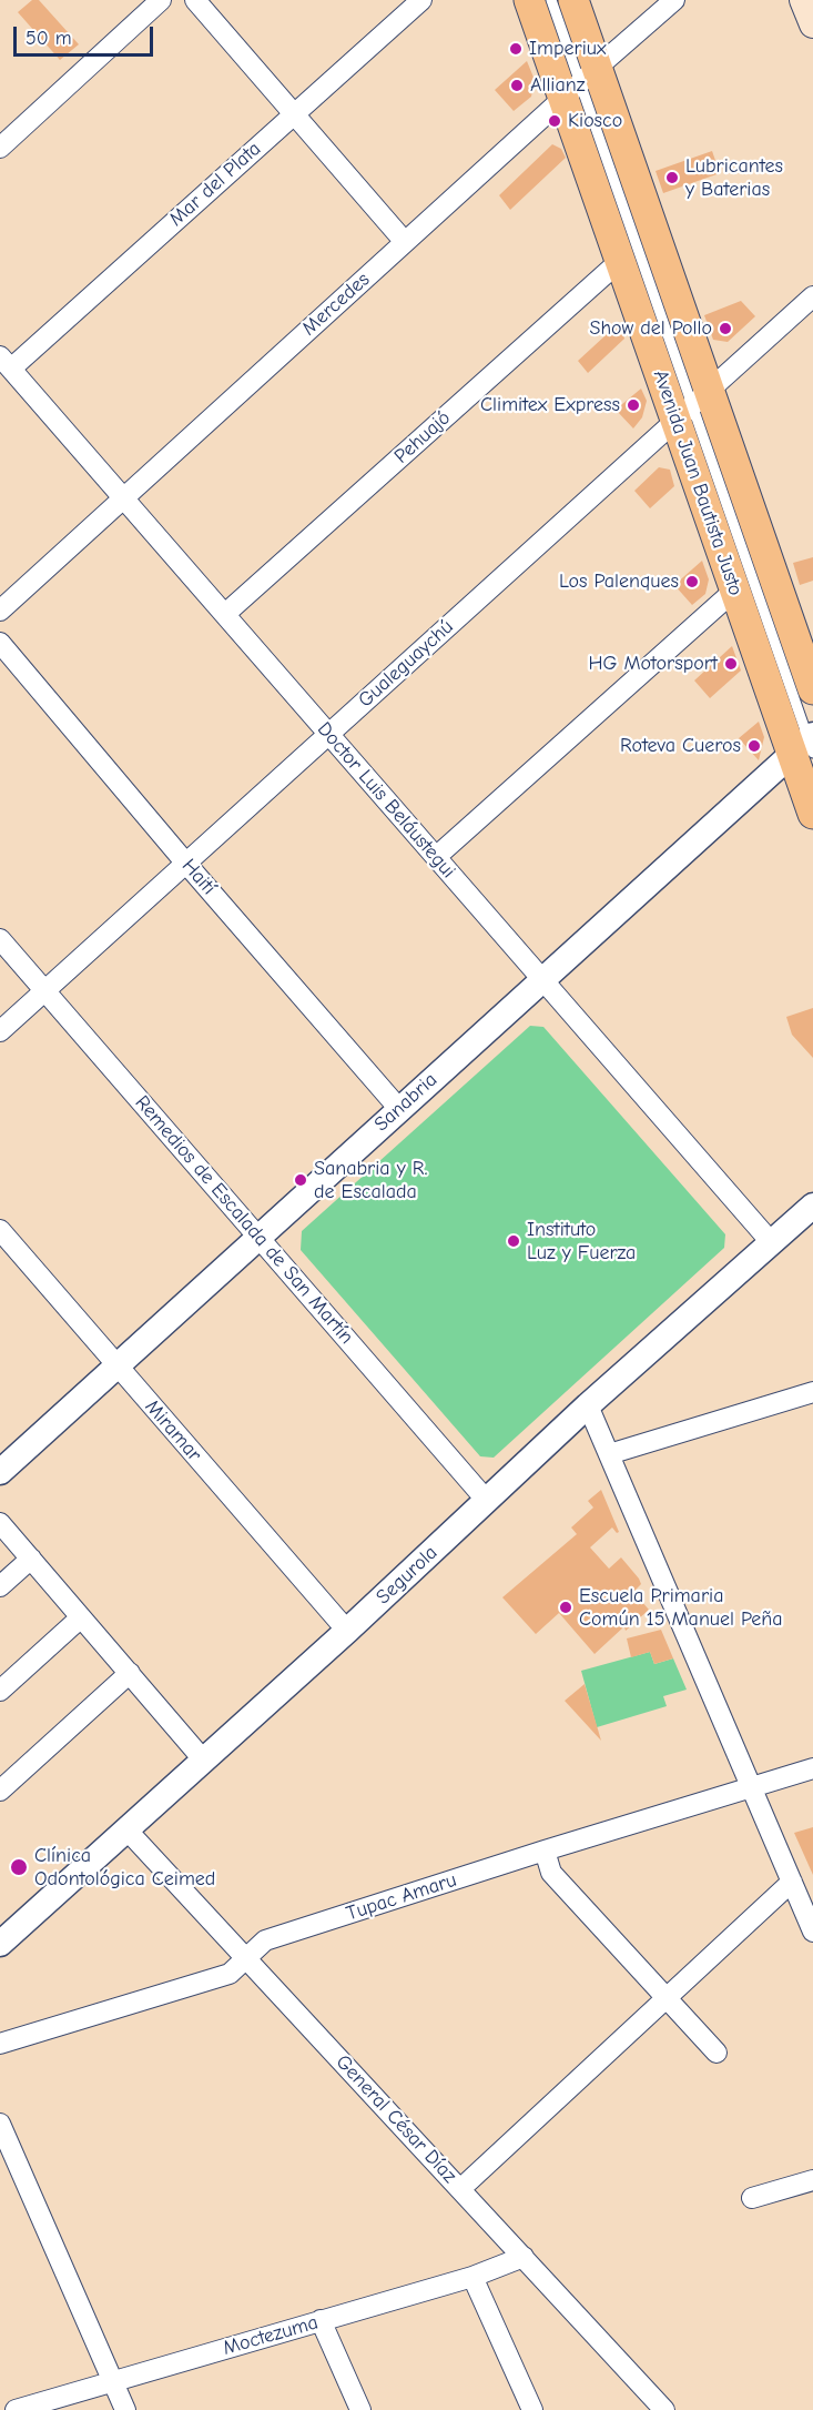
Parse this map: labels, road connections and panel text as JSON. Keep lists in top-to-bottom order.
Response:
{
  "streets": {
    "main road": ["Avenida Juan Bautista Justo"],
    "street": [
      "Mar del Plata",
      "Mercedes",
      "Pehuajó",
      "Gualeguaychú",
      "Doctor Luis Beláustegui",
      "Haití",
      "Sanabria",
      "Remedios de Escalada de San Martín",
      "Miramar",
      "Segurola",
      "Tupac Amaru",
      "General César Díaz",
      "Moctezuma"
    ]
  },
  "crossings": [
    ["Mar del Plata", "Doctor Luis Beláustegui"],
    ["Mercedes", "Avenida Juan Bautista Justo"],
    ["Mercedes", "Doctor Luis Beláustegui"],
    ["Pehuajó", "Avenida Juan Bautista Justo"],
    ["Pehuajó", "Doctor Luis Beláustegui"],
    ["Avenida Juan Bautista Justo", "Gualeguaychú"],
    ["Avenida Juan Bautista Justo", "Sanabria"],
    ["Gualeguaychú", "Doctor Luis Beláustegui"],
    ["Gualeguaychú", "Haití"],
    ["Gualeguaychú", "Remedios de Escalada de San Martín"],
    ["Doctor Luis Beláustegui", "Sanabria"],
    ["Doctor Luis Beláustegui", "Segurola"],
    ["Haití", "Sanabria"],
    ["Sanabria", "Remedios de Escalada de San Martín"],
    ["Sanabria", "Miramar"],
    ["Remedios de Escalada de San Martín", "Segurola"],
    ["Miramar", "Segurola"],
    ["Segurola", "General César Díaz"],
    ["Tupac Amaru", "General César Díaz"],
    ["General César Díaz", "Moctezuma"]
  ],
  "places": [
    "Imperiux",
    "Allianz",
    "Kiosco",
    "Lubricantes y Baterias",
    "Show del Pollo",
    "Climitex Express",
    "Los Palenques",
    "HG Motorsport",
    "Roteva Cueros",
    "Sanabria y R. de Escalada",
    "Instituto Luz y Fuerza",
    "Escuela Primaria Común 15 Manuel Peña",
    "Clínica Odontológica Ceimed"
  ],
  "scale_bar": "50 m"
}
